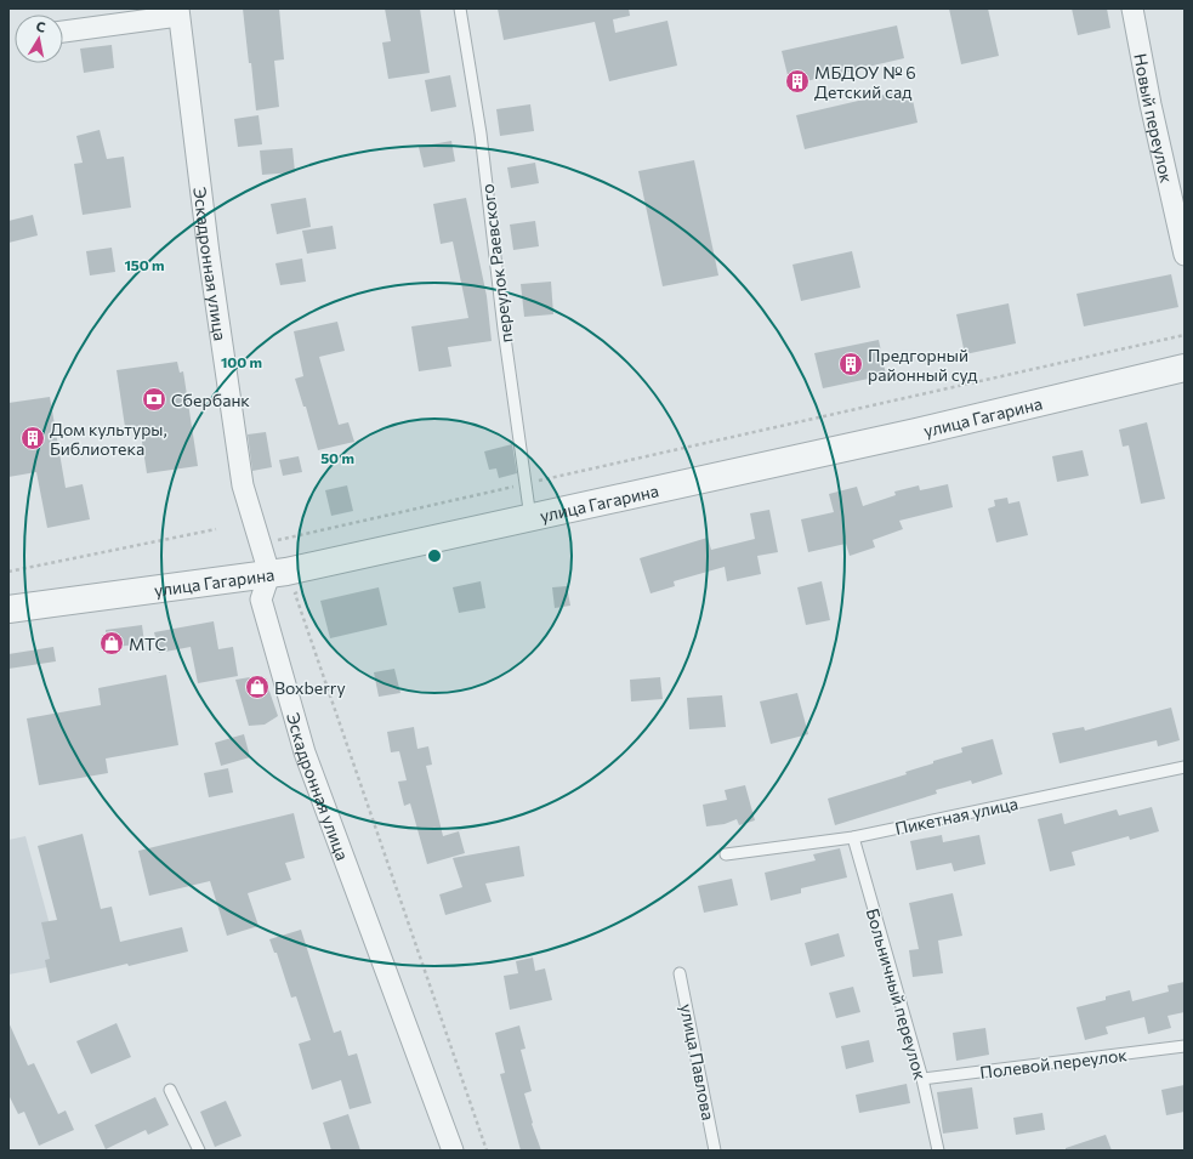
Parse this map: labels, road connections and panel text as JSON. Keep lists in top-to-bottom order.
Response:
{
  "streets": {
    "street": ["Новый переулок", "Эскадронная улица", "улица Гагарина"],
    "lane": [
      "переулок Раевского",
      "Пикетная улица",
      "Больничный переулок",
      "улица Павлова",
      "Полевой переулок"
    ]
  },
  "crossings": [
    ["Эскадронная улица", "улица Гагарина"],
    ["переулок Раевского", "улица Гагарина"],
    ["Пикетная улица", "Больничный переулок"],
    ["Больничный переулок", "Полевой переулок"]
  ],
  "places": {
    "building": ["МБДОУ № 6 Детский сад", "Предгорный районный суд", "Дом культуры, Библиотека"],
    "bank": ["Сбербанк"],
    "shop": ["МТС", "Boxberry"]
  },
  "north": "top",
  "rings": ["150 m", "100 m", "50 m"]
}
